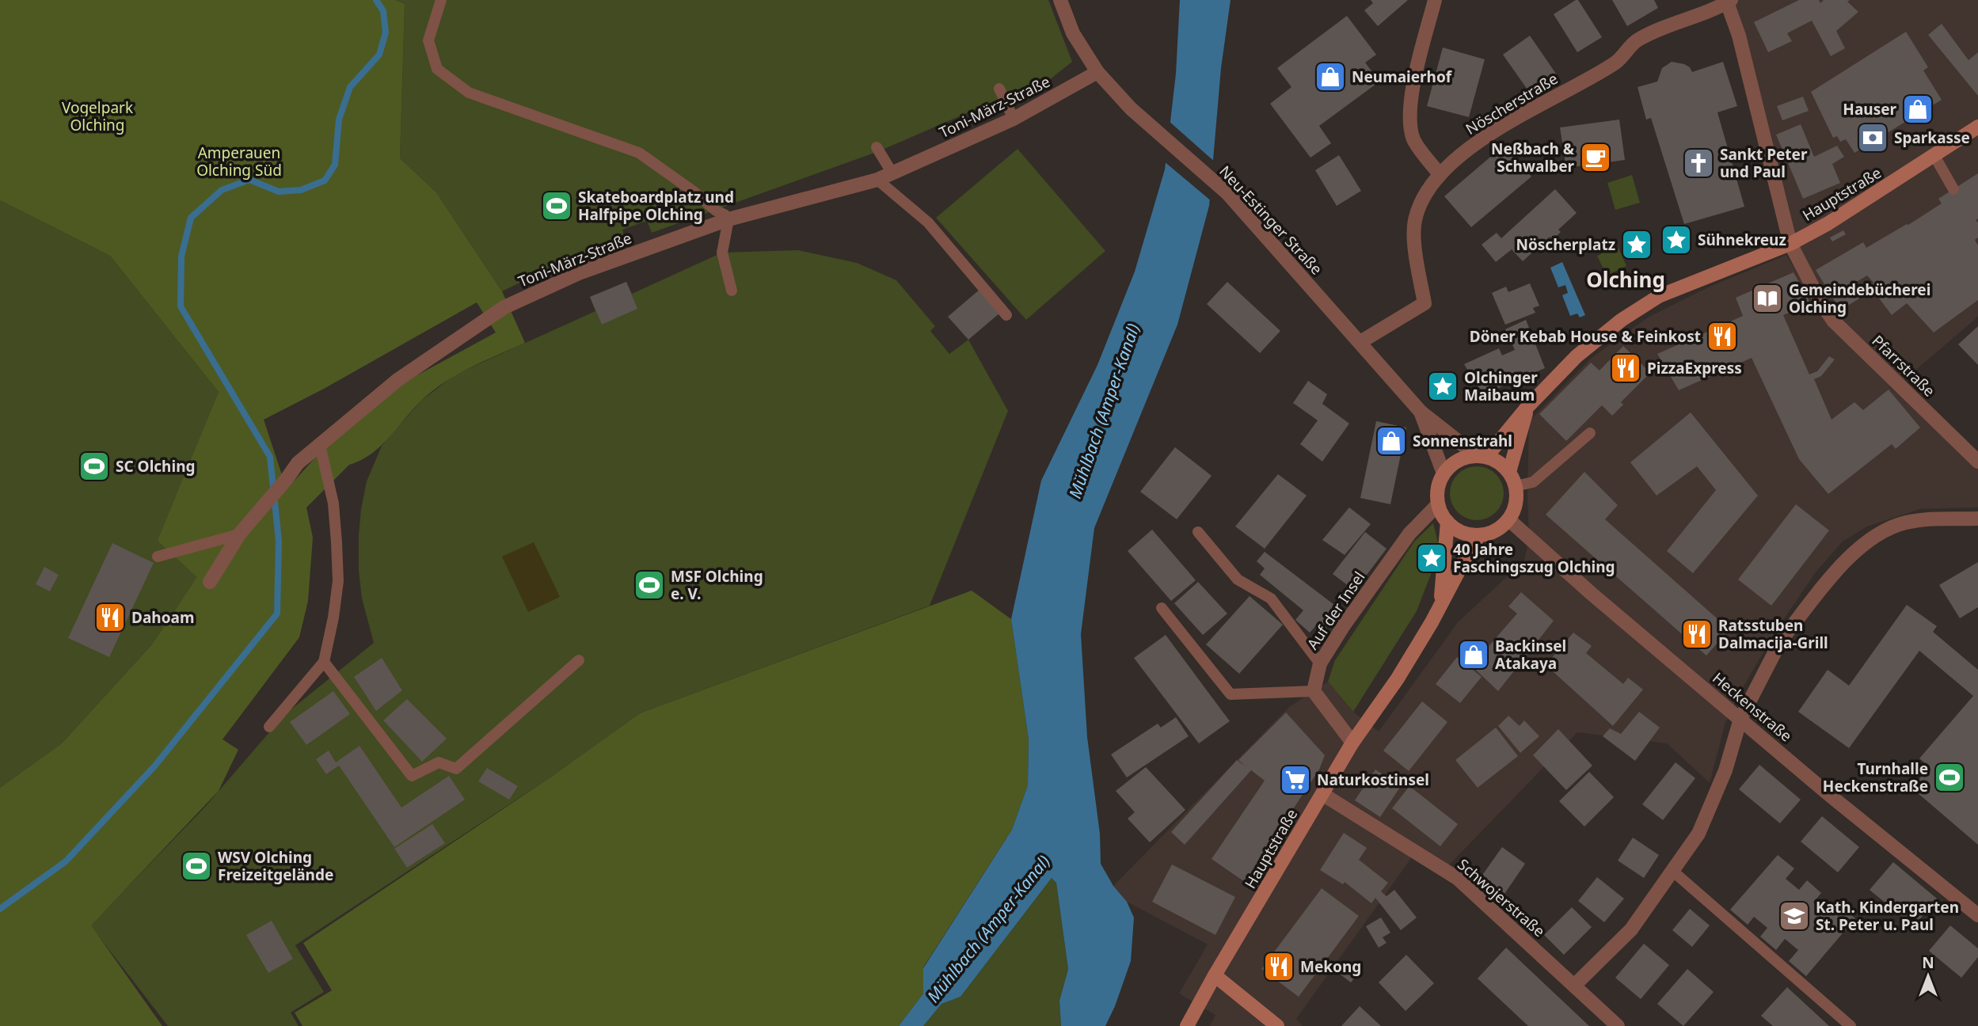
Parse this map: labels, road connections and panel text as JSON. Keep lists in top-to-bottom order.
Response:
{
  "streets": {
    "street": [
      "Nöscherstraße",
      "Toni-März-Straße",
      "Hauptstraße",
      "Neu-Estinger Straße",
      "Pfarrstraße",
      "Auf der Insel",
      "Heckenstraße",
      "Schwojerstraße"
    ]
  },
  "crossings": [
    ["Nöscherstraße", "Neu-Estinger Straße"],
    ["Nöscherstraße", "Pfarrstraße"],
    ["Toni-März-Straße", "Neu-Estinger Straße"],
    ["Hauptstraße", "Neu-Estinger Straße"],
    ["Hauptstraße", "Pfarrstraße"],
    ["Hauptstraße", "Auf der Insel"],
    ["Hauptstraße", "Heckenstraße"],
    ["Hauptstraße", "Schwojerstraße"],
    ["Neu-Estinger Straße", "Auf der Insel"],
    ["Neu-Estinger Straße", "Heckenstraße"],
    ["Auf der Insel", "Heckenstraße"]
  ],
  "districts": ["Olching"],
  "water": ["Mühlbach (Amper-Kanal)"],
  "parks": ["Vogelpark Olching", "Amperauen Olching Süd"],
  "places": {
    "shop": [
      "Neumaierhof",
      "Hauser",
      "Sonnenstrahl",
      "Backinsel Atakaya"
    ],
    "bank": ["Sparkasse"],
    "cafe": ["Neßbach & Schwalber"],
    "church": ["Sankt Peter und Paul"],
    "sports": [
      "Skateboardplatz und Halfpipe Olching",
      "SC Olching",
      "MSF Olching e. V.",
      "Turnhalle Heckenstraße",
      "WSV Olching Freizeitgelände"
    ],
    "place": [
      "Sühnekreuz",
      "Nöscherplatz",
      "Olchinger Maibaum",
      "40 Jahre Faschingszug Olching"
    ],
    "library": ["Gemeindebücherei Olching"],
    "restaurant": [
      "Döner Kebab House & Feinkost",
      "PizzaExpress",
      "Dahoam",
      "Ratsstuben Dalmacija-Grill",
      "Mekong"
    ],
    "supermarket": ["Naturkostinsel"],
    "school or university": ["Kath. Kindergarten St. Peter u. Paul"]
  },
  "north": "top"
}
